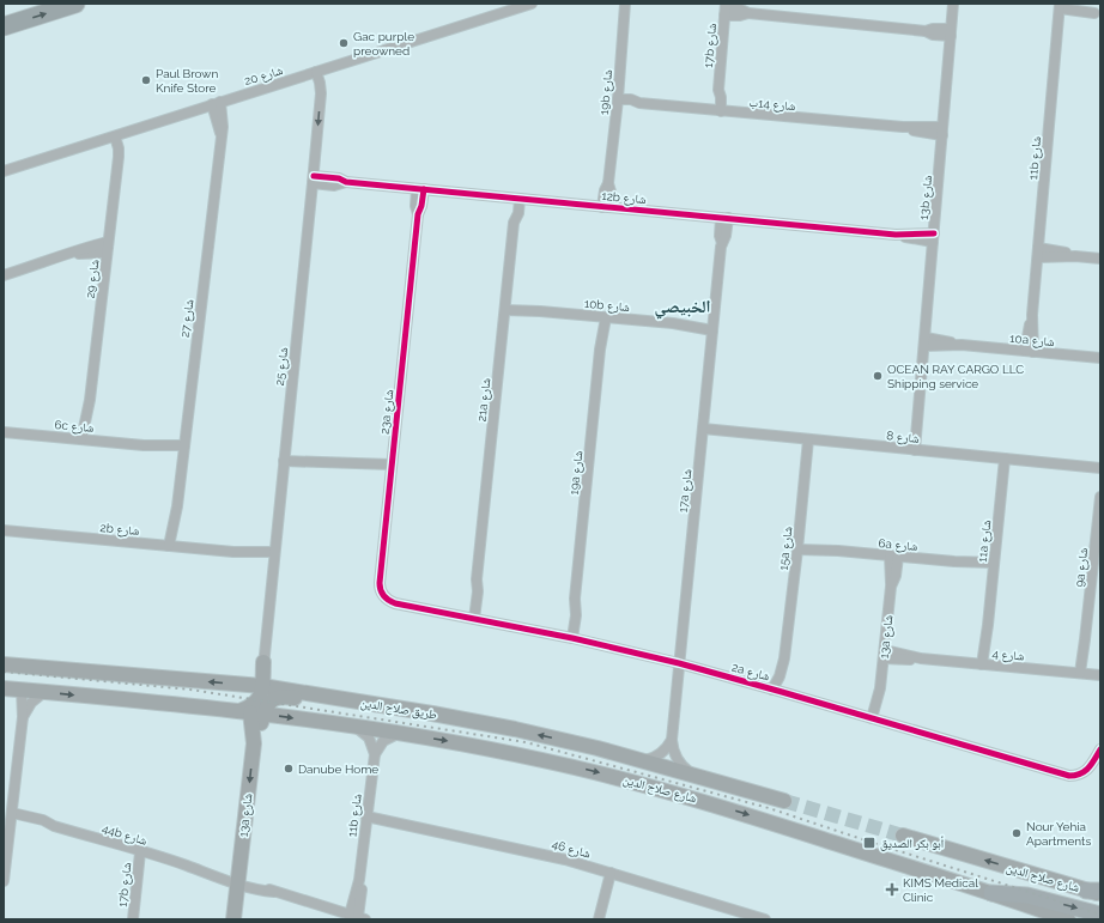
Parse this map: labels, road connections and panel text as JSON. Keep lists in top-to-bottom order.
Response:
{
  "streets": {
    "main road": ["13a شارع", "طريق صلاح الدين", "شارع صلاح الدين"],
    "street": [
      "17b شارع",
      "شارع 20",
      "19b شارع",
      "شارع 14ب",
      "11b شارع",
      "12b شارع",
      "13b شارع",
      "شارع 29",
      "10b شارع",
      "شارع 27",
      "10a شارع",
      "شارع 25",
      "21a شارع",
      "23a شارع",
      "6c شارع",
      "شارع 8",
      "19a شارع",
      "17a شارع",
      "2b شارع",
      "11a شارع",
      "6a شارع",
      "15a شارع",
      "9a شارع",
      "شارع 4",
      "2a شارع",
      "44b شارع",
      "شارع 46"
    ]
  },
  "crossings": [
    ["17b شارع", "شارع 14ب"],
    ["17b شارع", "44b شارع"],
    ["شارع 20", "شارع 29"],
    ["شارع 20", "شارع 27"],
    ["شارع 20", "شارع 25"],
    ["19b شارع", "شارع 14ب"],
    ["19b شارع", "12b شارع"],
    ["شارع 14ب", "13b شارع"],
    ["11b شارع", "10a شارع"],
    ["11b شارع", "44b شارع"],
    ["11b شارع", "شارع 46"],
    ["12b شارع", "13b شارع"],
    ["12b شارع", "شارع 25"],
    ["12b شارع", "21a شارع"],
    ["12b شارع", "23a شارع"],
    ["12b شارع", "17a شارع"],
    ["13b شارع", "10a شارع"],
    ["13b شارع", "شارع 8"],
    ["شارع 29", "6c شارع"],
    ["10b شارع", "21a شارع"],
    ["10b شارع", "19a شارع"],
    ["10b شارع", "17a شارع"],
    ["شارع 27", "6c شارع"],
    ["شارع 27", "2b شارع"],
    ["شارع 25", "2b شارع"],
    ["21a شارع", "2a شارع"],
    ["23a شارع", "2a شارع"],
    ["شارع 8", "17a شارع"],
    ["شارع 8", "11a شارع"],
    ["شارع 8", "15a شارع"],
    ["19a شارع", "2a شارع"],
    ["17a شارع", "2a شارع"],
    ["17a شارع", "طريق صلاح الدين"],
    ["11a شارع", "6a شارع"],
    ["11a شارع", "شارع 4"],
    ["6a شارع", "15a شارع"],
    ["6a شارع", "13a شارع"],
    ["15a شارع", "2a شارع"],
    ["9a شارع", "شارع 4"],
    ["13a شارع", "شارع 4"],
    ["13a شارع", "2a شارع"],
    ["13a شارع", "شارع صلاح الدين"],
    ["13a شارع", "44b شارع"]
  ],
  "one_way": ["13a شارع", "طريق صلاح الدين"],
  "districts": ["الخبيصي"],
  "places": {
    "other": [
      "Gac purple preowned",
      "Paul Brown Knife Store",
      "OCEAN RAY CARGO LLC Shipping service",
      "Danube Home",
      "Nour Yehia Apartments"
    ],
    "transit": ["أبو بكر الصديق"],
    "health": ["KIMS Medical Clinic"]
  }
}
